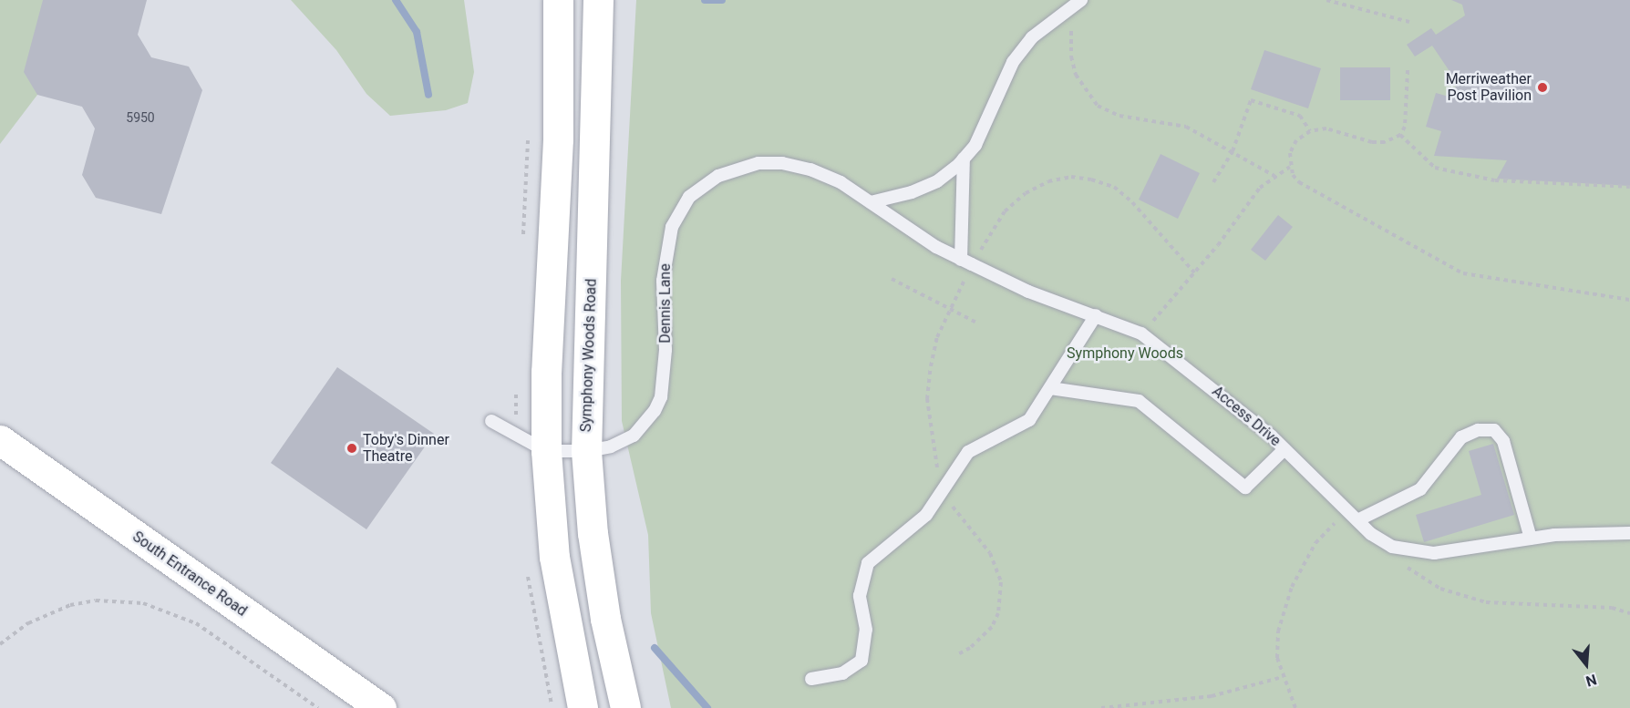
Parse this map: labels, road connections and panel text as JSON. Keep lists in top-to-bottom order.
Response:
{
  "streets": {
    "street": ["Symphony Woods Road", "South Entrance Road"],
    "lane": ["Dennis Lane", "Access Drive"]
  },
  "crossings": [
    ["Dennis Lane", "Symphony Woods Road"],
    ["Dennis Lane", "Access Drive"]
  ],
  "parks": ["Symphony Woods"],
  "places": ["Merriweather Post Pavilion", "Toby's Dinner Theatre"],
  "house_numbers": ["5950"],
  "north": "bottom"
}
